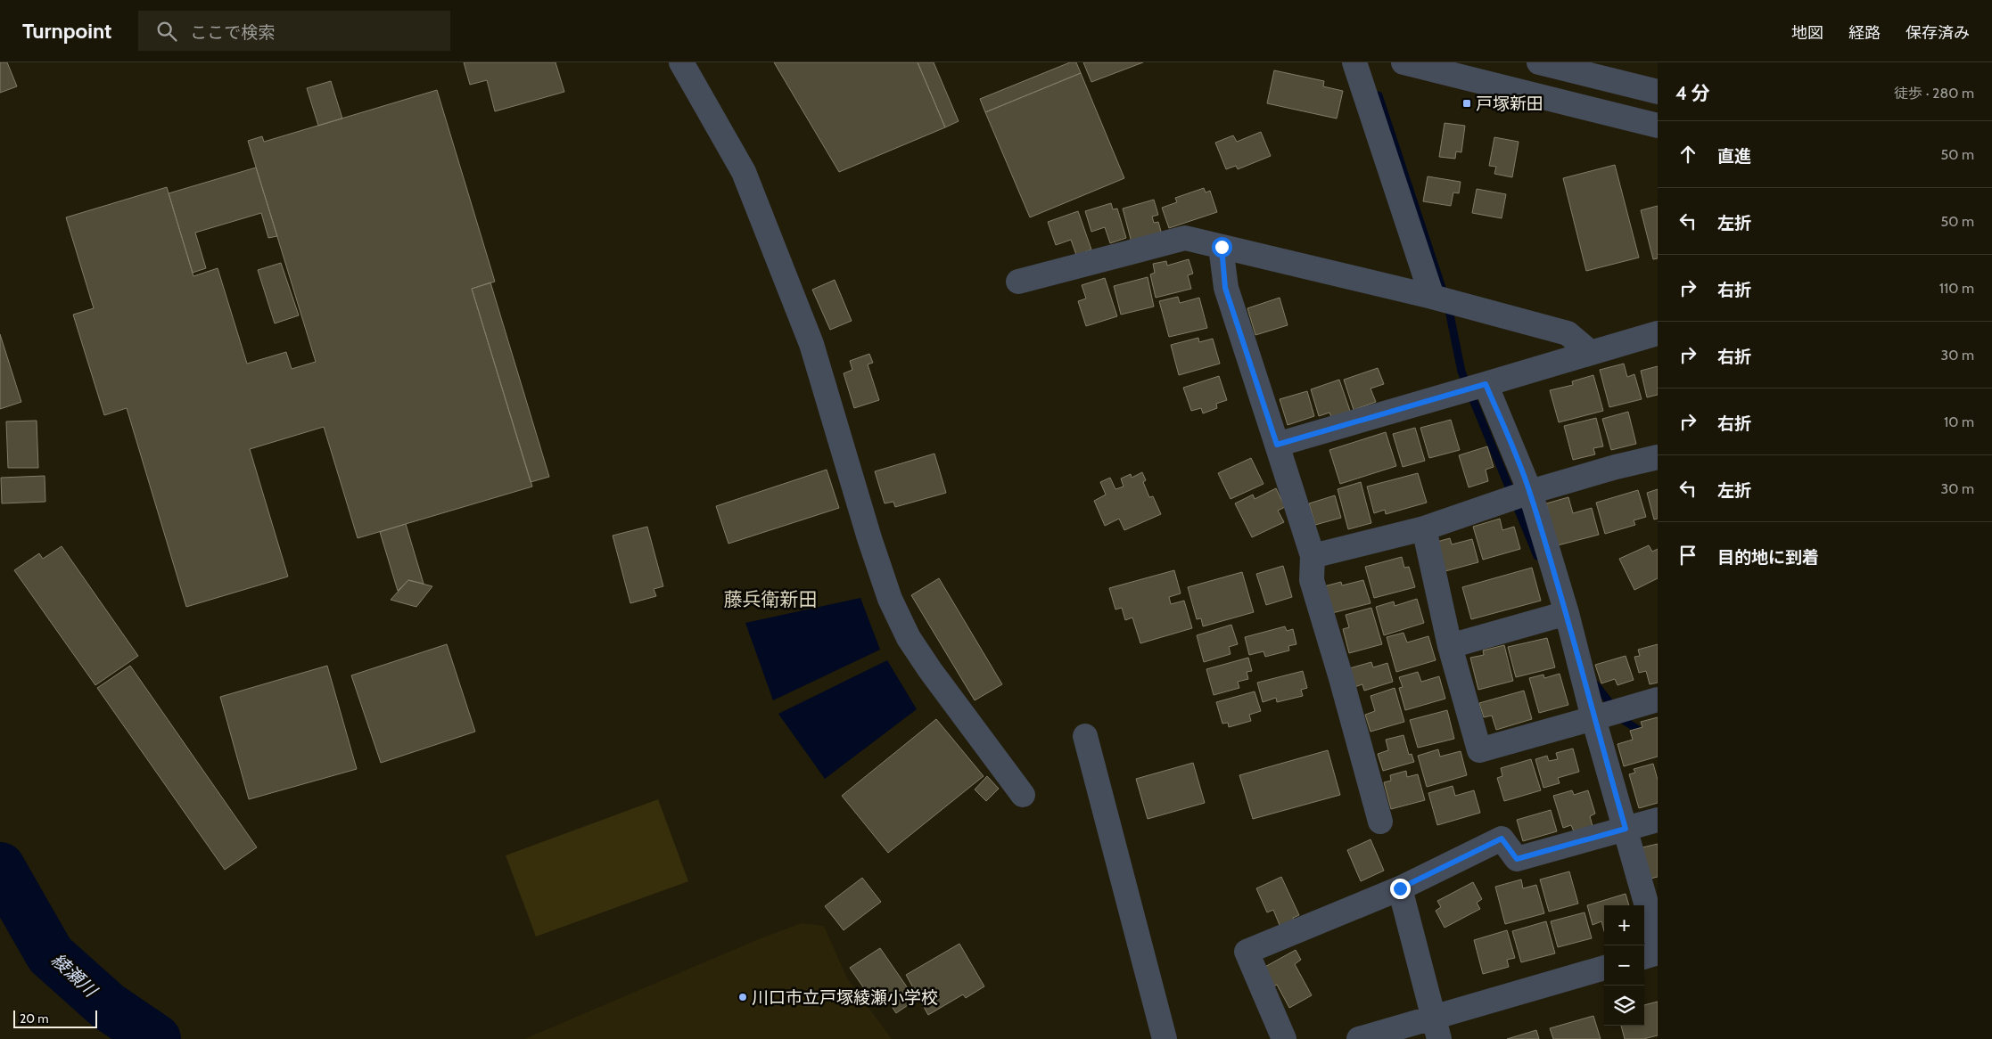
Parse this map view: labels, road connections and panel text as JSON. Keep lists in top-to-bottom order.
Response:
{
  "districts": ["藤兵衛新田"],
  "water": ["綾瀬川"],
  "places": {
    "transit": ["戸塚新田"],
    "other": ["川口市立戸塚綾瀬小学校"]
  },
  "scale_bar": "20 m",
  "page": {
    "header": "Turnpoint",
    "search": "ここで検索",
    "nav": ["地図", "経路", "保存済み"],
    "heading": ["4 分", "徒歩 · 280 m"],
    "list": [
      ["直進", "50 m"],
      ["左折", "50 m"],
      ["右折", "110 m"],
      ["右折", "30 m"],
      ["右折", "10 m"],
      ["左折", "30 m"],
      "目的地に到着"
    ],
    "map_buttons": ["+", "−"],
    "scale": "20 m"
  }
}
